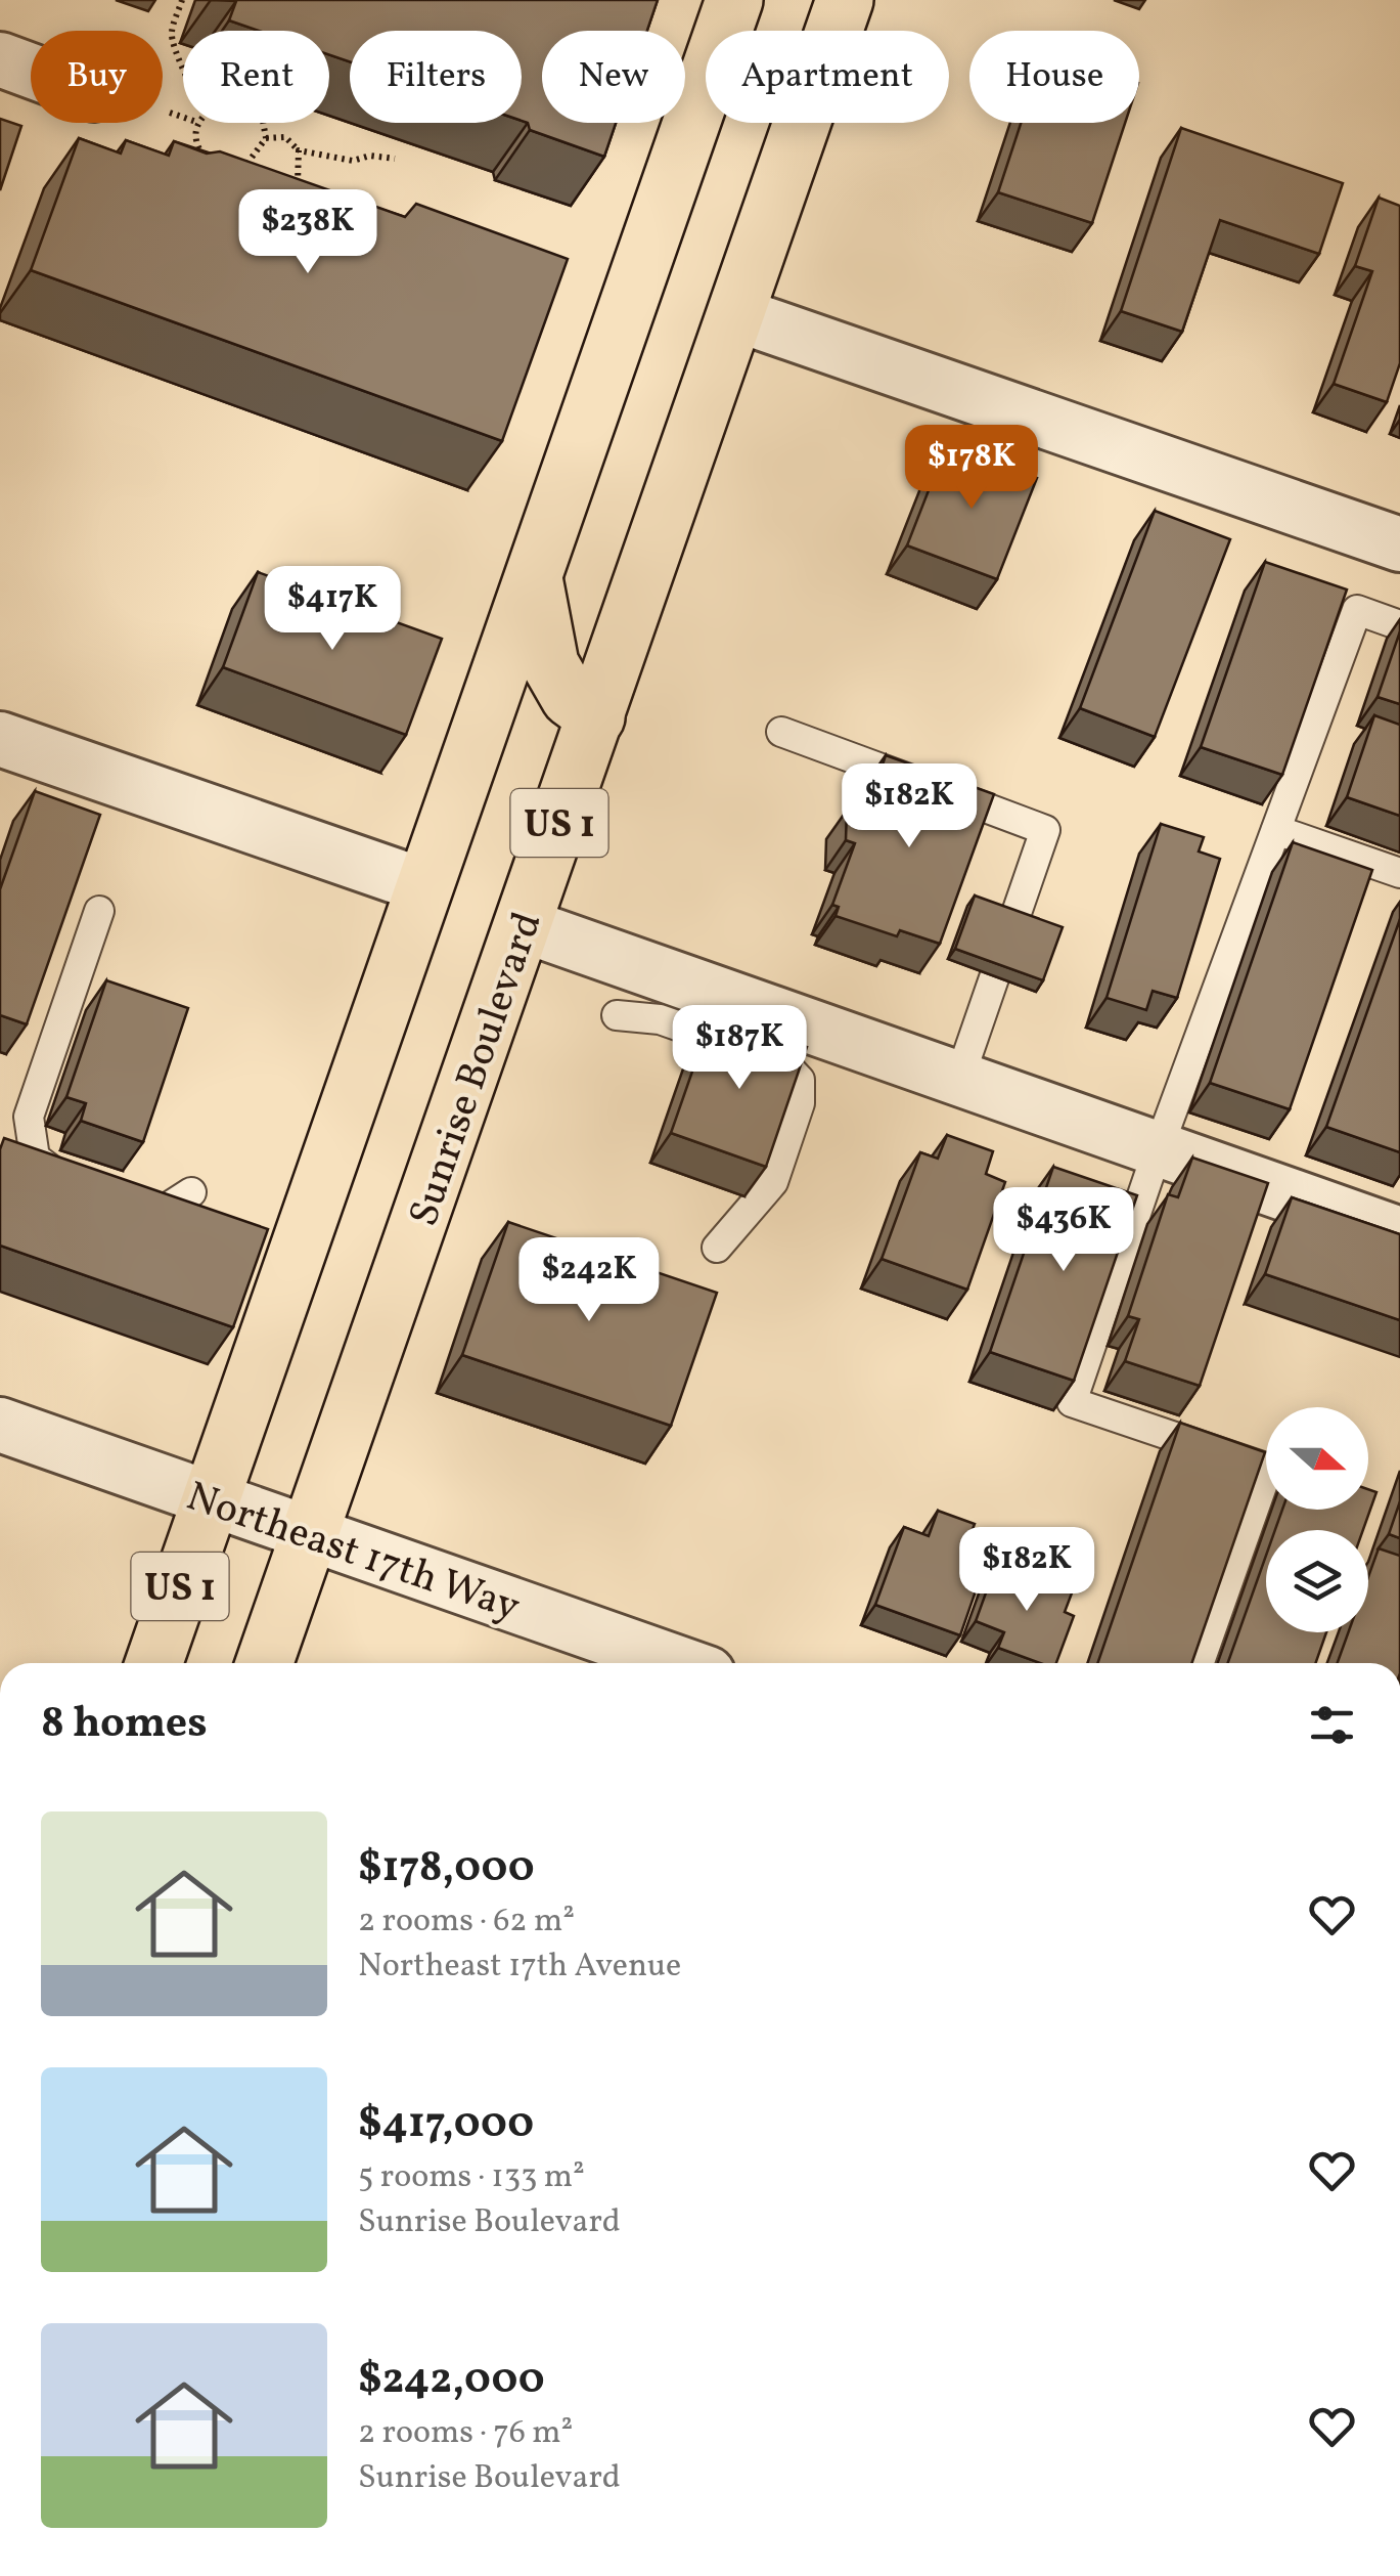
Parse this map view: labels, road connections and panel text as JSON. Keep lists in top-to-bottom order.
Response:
{
  "streets": {
    "main road": ["US 1", "Sunrise Boulevard"],
    "street": ["Northeast 17th Way"]
  },
  "crossings": [
    ["US 1", "Northeast 17th Way"],
    ["Sunrise Boulevard", "Northeast 17th Way"]
  ],
  "north": "right",
  "page": {
    "chip": [
      "Buy",
      "Rent",
      "Filters",
      "New",
      "Apartment",
      "House"
    ],
    "price": [
      "$238K",
      "$178K",
      "$417K",
      "$182K",
      "$187K",
      "$436K",
      "$242K",
      "$182K"
    ],
    "heading": "8 homes",
    "list": [
      {
        "name": "$178,000",
        "note": "2 rooms · 62 m² · Northeast 17th Avenue"
      },
      {
        "name": "$417,000",
        "note": "5 rooms · 133 m² · Sunrise Boulevard"
      },
      {
        "name": "$242,000",
        "note": "2 rooms · 76 m² · Sunrise Boulevard"
      }
    ]
  }
}
